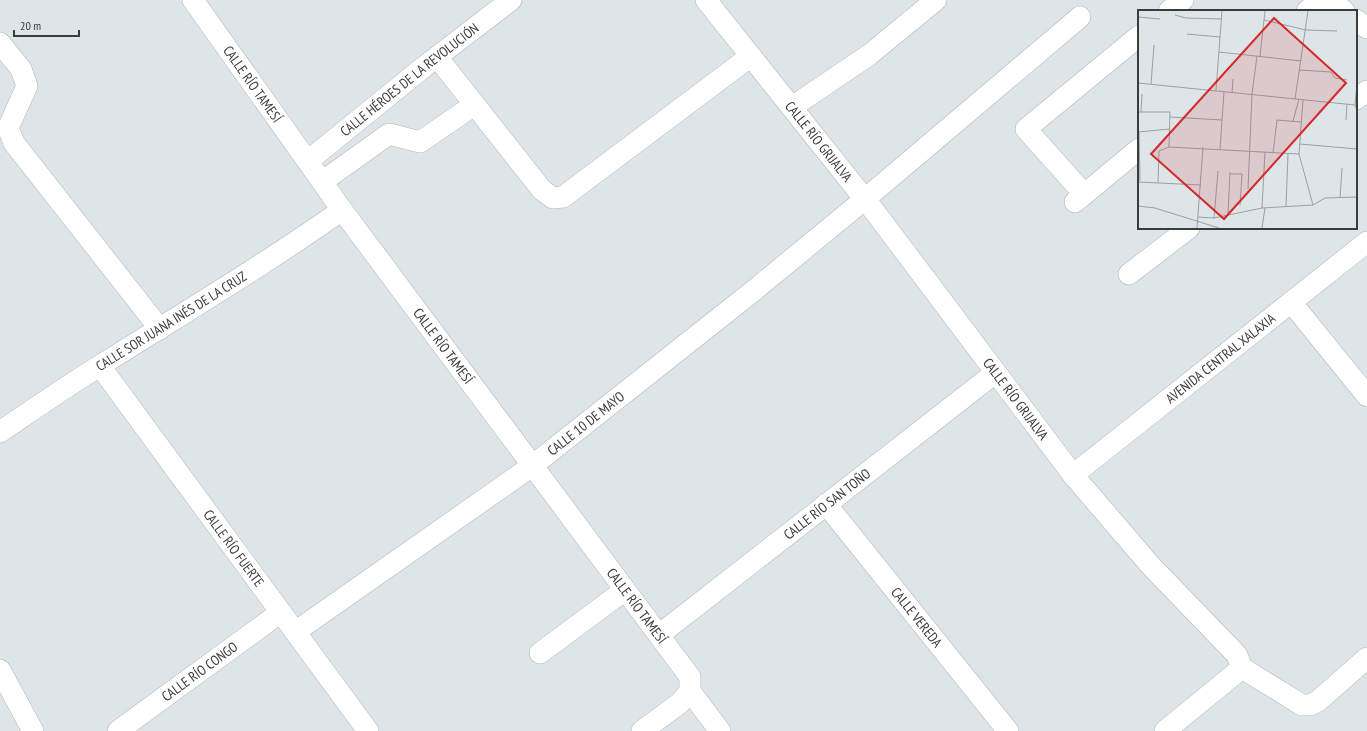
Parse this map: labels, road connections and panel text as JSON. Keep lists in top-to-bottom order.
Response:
{
  "streets": {
    "street": [
      "CALLE HÉROES DE LA REVOLUCIÓN",
      "CALLE RÍO TAMESÍ",
      "CALLE RÍO GRIJALVA",
      "CALLE SOR JUANA INÉS DE LA CRUZ",
      "AVENIDA CENTRAL XALAXIA",
      "CALLE 10 DE MAYO",
      "CALLE RÍO SAN TOÑO",
      "CALLE RÍO FUERTE",
      "CALLE VEREDA",
      "CALLE RÍO CONGO"
    ]
  },
  "crossings": [
    ["CALLE HÉROES DE LA REVOLUCIÓN", "CALLE RÍO TAMESÍ"],
    ["CALLE RÍO TAMESÍ", "CALLE SOR JUANA INÉS DE LA CRUZ"],
    ["CALLE RÍO TAMESÍ", "CALLE 10 DE MAYO"],
    ["CALLE RÍO TAMESÍ", "CALLE RÍO SAN TOÑO"],
    ["CALLE RÍO GRIJALVA", "AVENIDA CENTRAL XALAXIA"],
    ["CALLE RÍO GRIJALVA", "CALLE 10 DE MAYO"],
    ["CALLE RÍO GRIJALVA", "CALLE RÍO SAN TOÑO"],
    ["CALLE SOR JUANA INÉS DE LA CRUZ", "CALLE RÍO FUERTE"],
    ["CALLE 10 DE MAYO", "CALLE RÍO FUERTE"],
    ["CALLE RÍO SAN TOÑO", "CALLE VEREDA"],
    ["CALLE RÍO FUERTE", "CALLE RÍO CONGO"]
  ],
  "scale_bar": "20 m"
}
